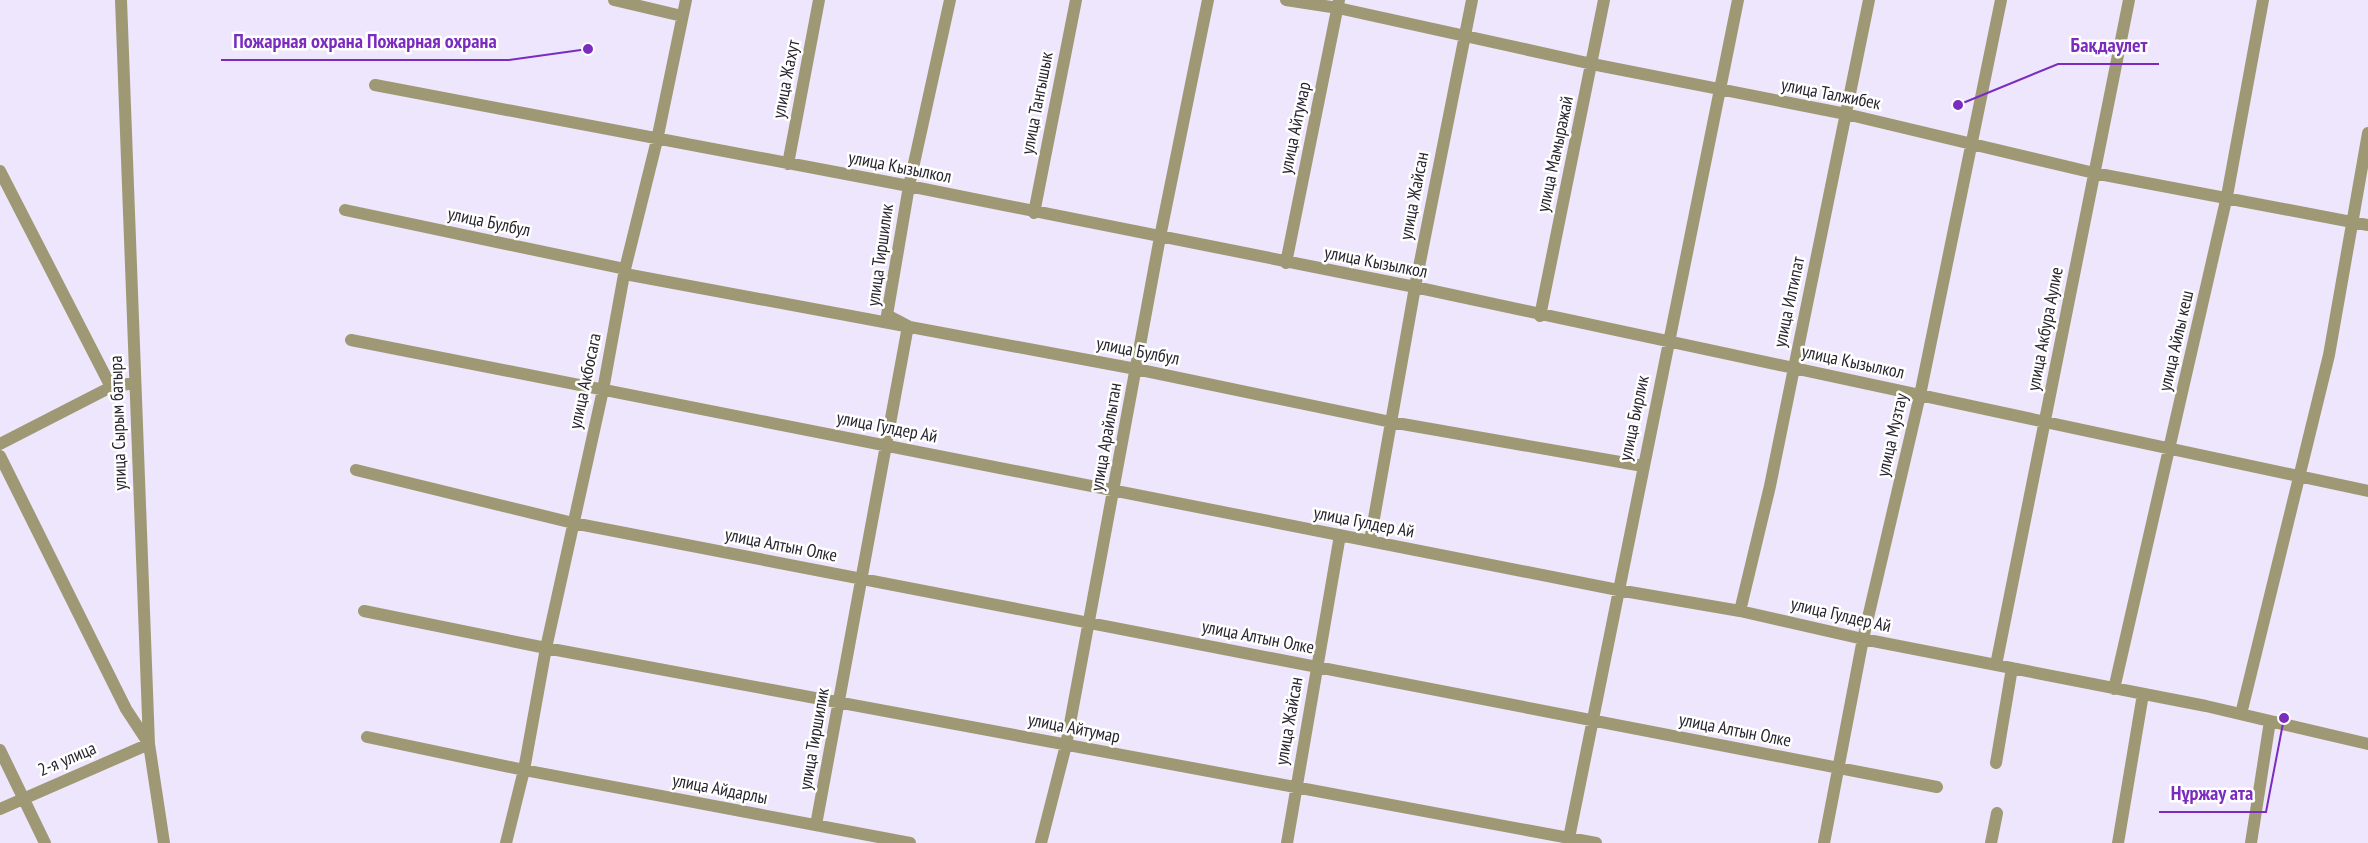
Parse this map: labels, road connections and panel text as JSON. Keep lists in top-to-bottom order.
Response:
{
  "streets": {
    "street": [
      "улица Жахут",
      "улица Талжибек",
      "улица Тангышык",
      "улица Айтумар",
      "улица Мамыражай",
      "улица Кызылкол",
      "улица Жайсан",
      "улица Булбул",
      "улица Тиршилик",
      "улица Илтипат",
      "улица Акбура Аулие",
      "улица Айлы кеш",
      "улица Акбосага",
      "улица Бирлик",
      "улица Сырым батыра",
      "улица Гулдер Ай",
      "улица Музтау",
      "улица Арайлытан",
      "улица Алтын Олке",
      "2-я улица",
      "улица Айдарлы"
    ]
  },
  "crossings": [
    ["улица Жахут", "улица Кызылкол"],
    ["улица Талжибек", "улица Айтумар"],
    ["улица Талжибек", "улица Мамыражай"],
    ["улица Талжибек", "улица Жайсан"],
    ["улица Талжибек", "улица Илтипат"],
    ["улица Талжибек", "улица Акбура Аулие"],
    ["улица Талжибек", "улица Айлы кеш"],
    ["улица Талжибек", "улица Бирлик"],
    ["улица Талжибек", "улица Музтау"],
    ["улица Тангышык", "улица Кызылкол"],
    ["улица Айтумар", "улица Кызылкол"],
    ["улица Айтумар", "улица Жайсан"],
    ["улица Айтумар", "улица Тиршилик"],
    ["улица Айтумар", "улица Акбосага"],
    ["улица Айтумар", "улица Бирлик"],
    ["улица Айтумар", "улица Арайлытан"],
    ["улица Мамыражай", "улица Кызылкол"],
    ["улица Кызылкол", "улица Жайсан"],
    ["улица Кызылкол", "улица Тиршилик"],
    ["улица Кызылкол", "улица Илтипат"],
    ["улица Кызылкол", "улица Акбура Аулие"],
    ["улица Кызылкол", "улица Айлы кеш"],
    ["улица Кызылкол", "улица Акбосага"],
    ["улица Кызылкол", "улица Бирлик"],
    ["улица Кызылкол", "улица Музтау"],
    ["улица Кызылкол", "улица Арайлытан"],
    ["улица Жайсан", "улица Булбул"],
    ["улица Жайсан", "улица Гулдер Ай"],
    ["улица Жайсан", "улица Алтын Олке"],
    ["улица Булбул", "улица Тиршилик"],
    ["улица Булбул", "улица Акбосага"],
    ["улица Булбул", "улица Бирлик"],
    ["улица Булбул", "улица Арайлытан"],
    ["улица Тиршилик", "улица Гулдер Ай"],
    ["улица Тиршилик", "улица Алтын Олке"],
    ["улица Тиршилик", "улица Айдарлы"],
    ["улица Илтипат", "улица Гулдер Ай"],
    ["улица Акбура Аулие", "улица Гулдер Ай"],
    ["улица Айлы кеш", "улица Гулдер Ай"],
    ["улица Акбосага", "улица Гулдер Ай"],
    ["улица Акбосага", "улица Алтын Олке"],
    ["улица Акбосага", "улица Айдарлы"],
    ["улица Бирлик", "улица Гулдер Ай"],
    ["улица Бирлик", "улица Алтын Олке"],
    ["улица Сырым батыра", "2-я улица"],
    ["улица Гулдер Ай", "улица Музтау"],
    ["улица Гулдер Ай", "улица Арайлытан"],
    ["улица Музтау", "улица Алтын Олке"],
    ["улица Арайлытан", "улица Алтын Олке"]
  ],
  "places": ["Пожарная охрана Пожарная охрана", "Бақдаулет", "Нұржау ата"]
}
